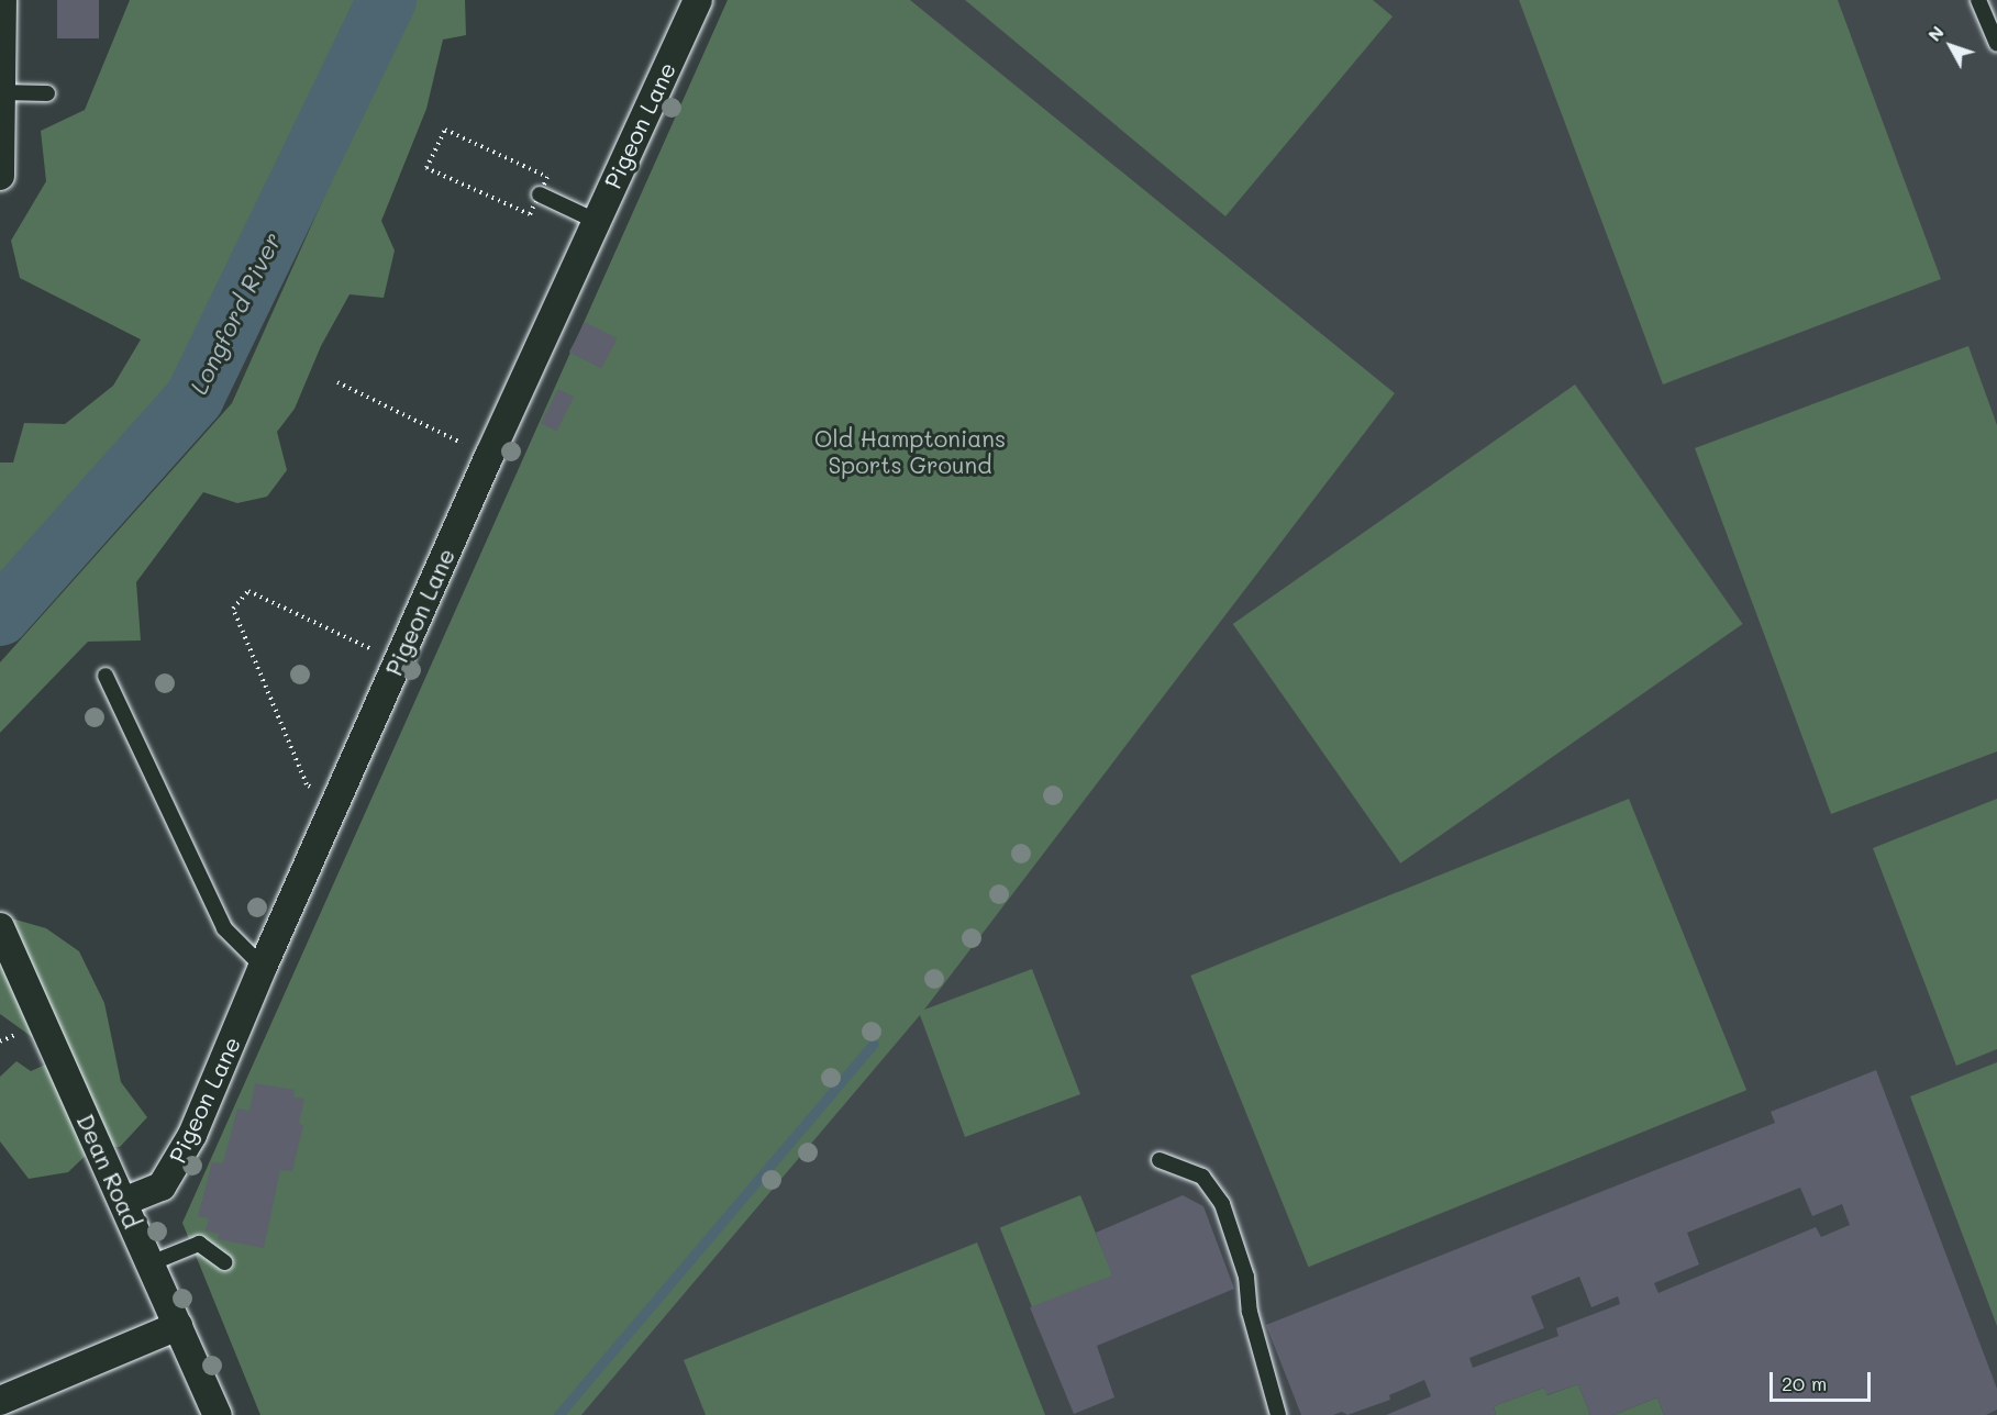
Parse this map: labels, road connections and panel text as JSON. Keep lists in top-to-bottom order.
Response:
{
  "streets": {
    "street": ["Pigeon Lane", "Dean Road"]
  },
  "crossings": [
    ["Pigeon Lane", "Dean Road"]
  ],
  "water": ["Longford River"],
  "parks": ["Old Hamptonians Sports Ground"],
  "scale_bar": "20 m",
  "north": "top left"
}
